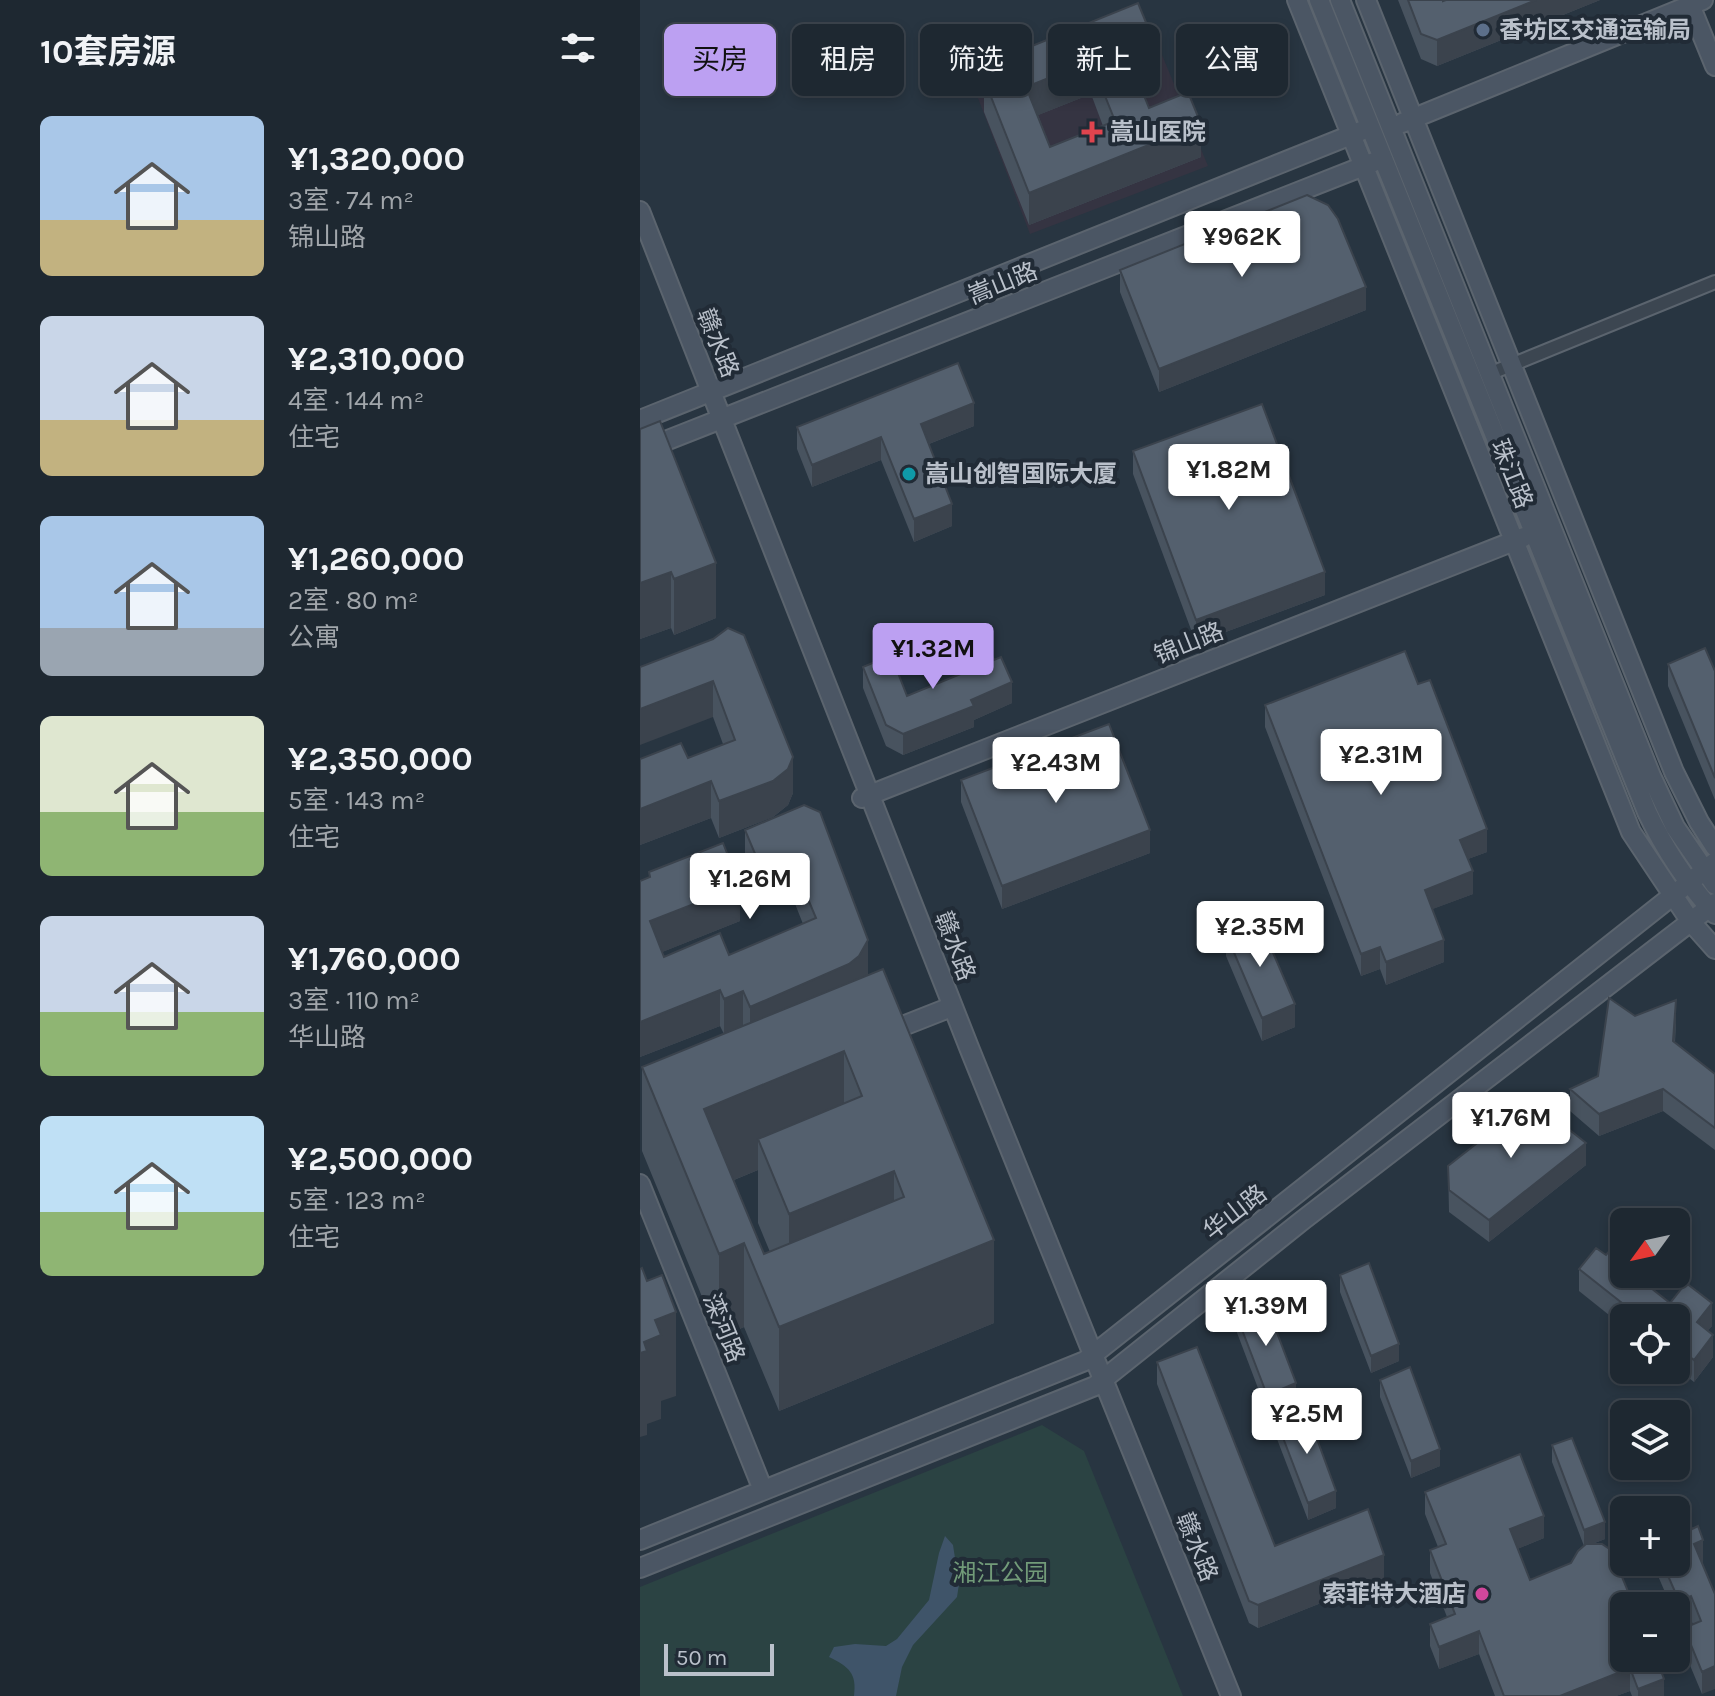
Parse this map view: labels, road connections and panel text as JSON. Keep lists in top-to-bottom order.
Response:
{
  "streets": {
    "main road": [
      "嵩山路",
      "赣水路",
      "珠江路",
      "锦山路",
      "华山路",
      "滦河路"
    ]
  },
  "crossings": [
    ["嵩山路", "赣水路"],
    ["嵩山路", "珠江路"],
    ["赣水路", "锦山路"],
    ["赣水路", "华山路"],
    ["珠江路", "锦山路"],
    ["珠江路", "华山路"],
    ["华山路", "滦河路"]
  ],
  "parks": ["湘江公园"],
  "places": {
    "other": ["香坊区交通运输局", "嵩山创智国际大厦", "索菲特大酒店"],
    "health": ["嵩山医院"]
  },
  "scale_bar": "50 m",
  "north": "bottom left",
  "page": {
    "heading": "10套房源",
    "chip": [
      "买房",
      "租房",
      "筛选",
      "新上",
      "公寓"
    ],
    "list": [
      {
        "name": "¥1,320,000",
        "note": "3室 · 74 m² · 锦山路"
      },
      {
        "name": "¥2,310,000",
        "note": "4室 · 144 m² · 住宅"
      },
      {
        "name": "¥1,260,000",
        "note": "2室 · 80 m² · 公寓"
      },
      {
        "name": "¥2,350,000",
        "note": "5室 · 143 m² · 住宅"
      },
      {
        "name": "¥1,760,000",
        "note": "3室 · 110 m² · 华山路"
      },
      {
        "name": "¥2,500,000",
        "note": "5室 · 123 m² · 住宅"
      }
    ],
    "price": [
      "¥962K",
      "¥1.82M",
      "¥1.32M",
      "¥2.31M",
      "¥2.43M",
      "¥1.26M",
      "¥2.35M",
      "¥1.76M",
      "¥1.39M",
      "¥2.5M"
    ],
    "map_buttons": ["+", "−"],
    "scale": "50 m"
  }
}
